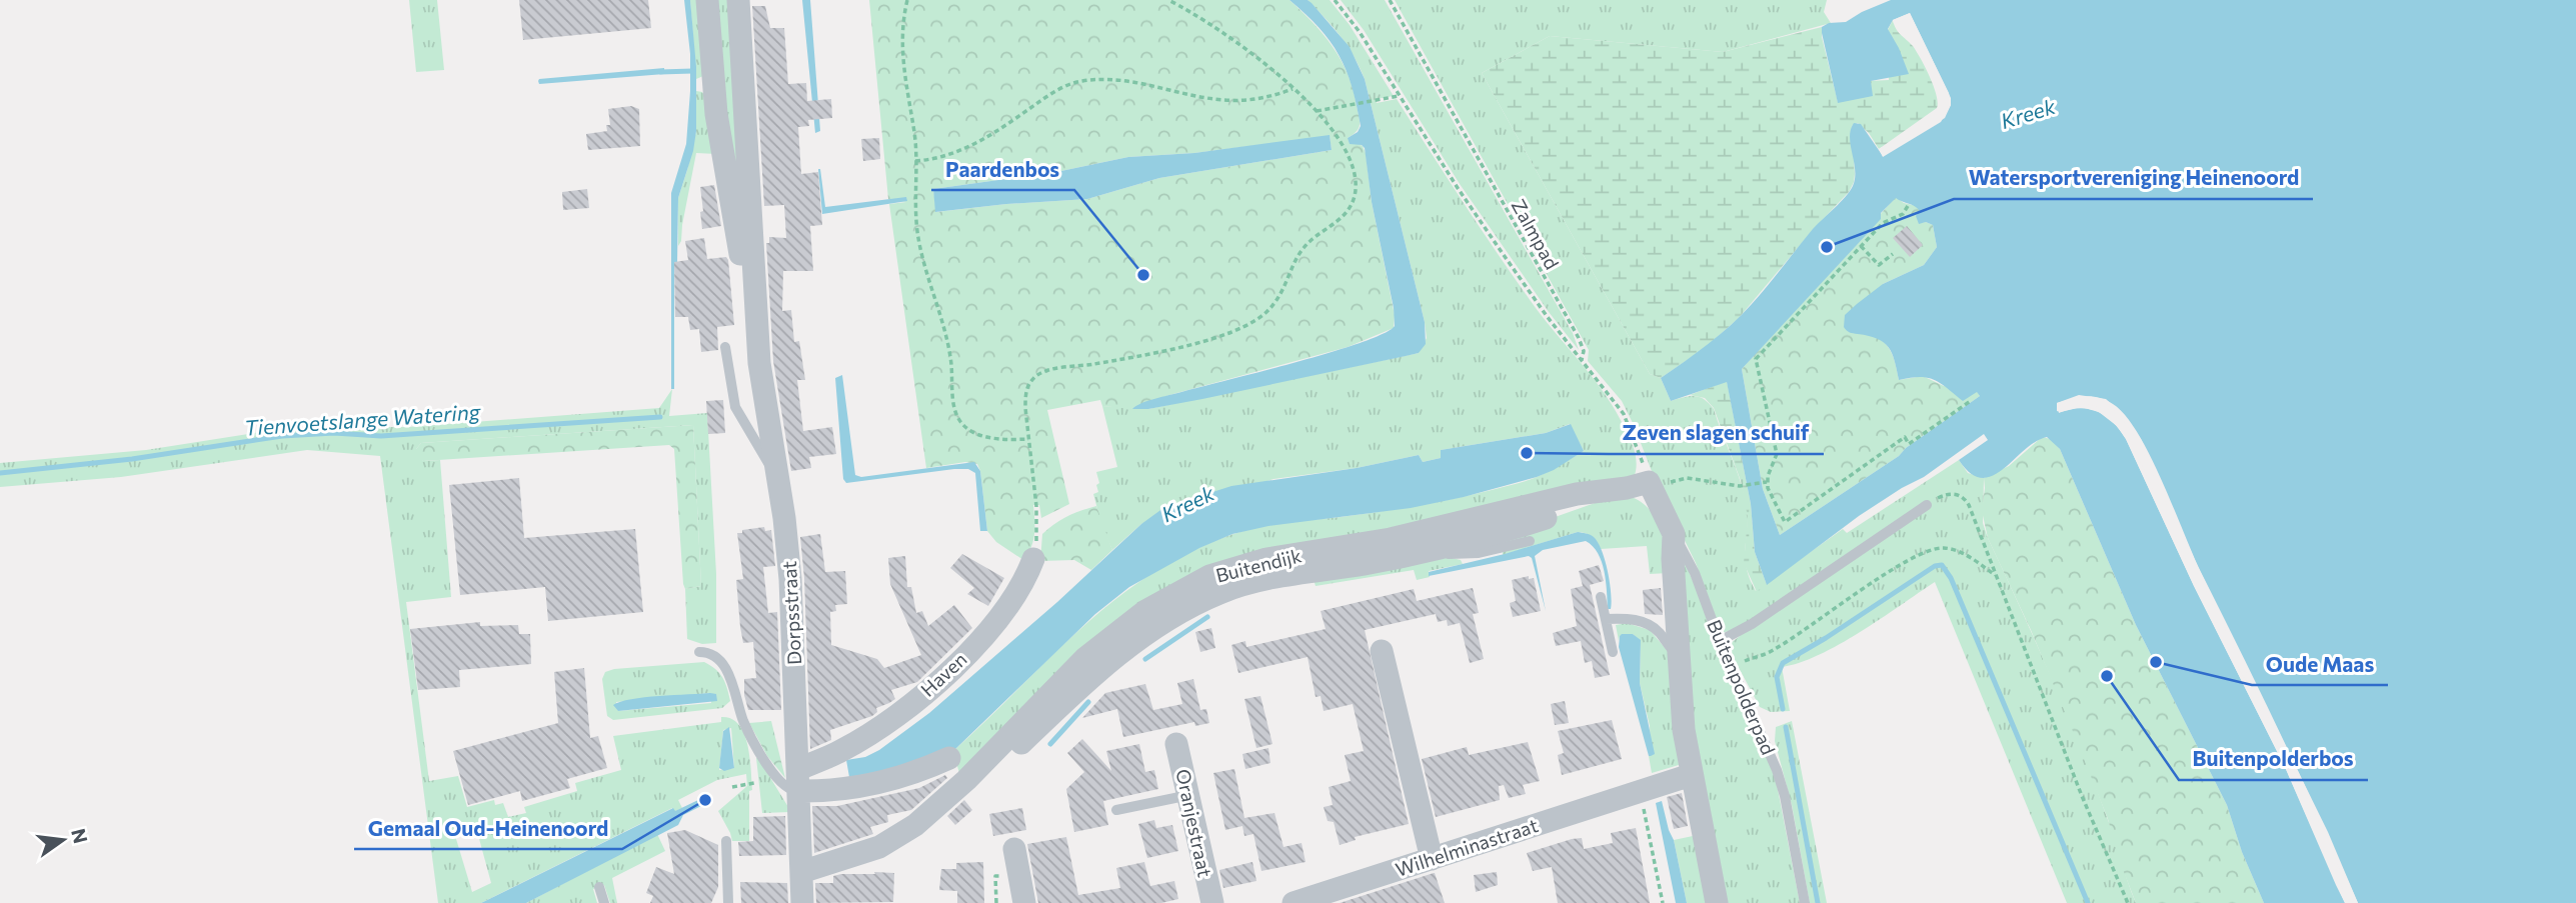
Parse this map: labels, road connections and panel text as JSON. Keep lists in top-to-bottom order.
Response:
{
  "streets": {
    "street": [
      "Buitendijk",
      "Dorpsstraat",
      "Haven",
      "Buitenpolderpad",
      "Oranjestraat",
      "Wilhelminastraat"
    ],
    "path": ["Zalmpad"]
  },
  "crossings": [
    ["Zalmpad", "Buitendijk"],
    ["Zalmpad", "Buitenpolderpad"],
    ["Buitendijk", "Dorpsstraat"],
    ["Buitendijk", "Buitenpolderpad"],
    ["Dorpsstraat", "Haven"]
  ],
  "water": ["Kreek", "Tienvoetslange Watering"],
  "places": [
    "Watersportvereniging Heinenoord",
    "Paardenbos",
    "Zeven slagen schuif",
    "Oude Maas",
    "Buitenpolderbos",
    "Gemaal Oud-Heinenoord"
  ],
  "north": "right"
}
